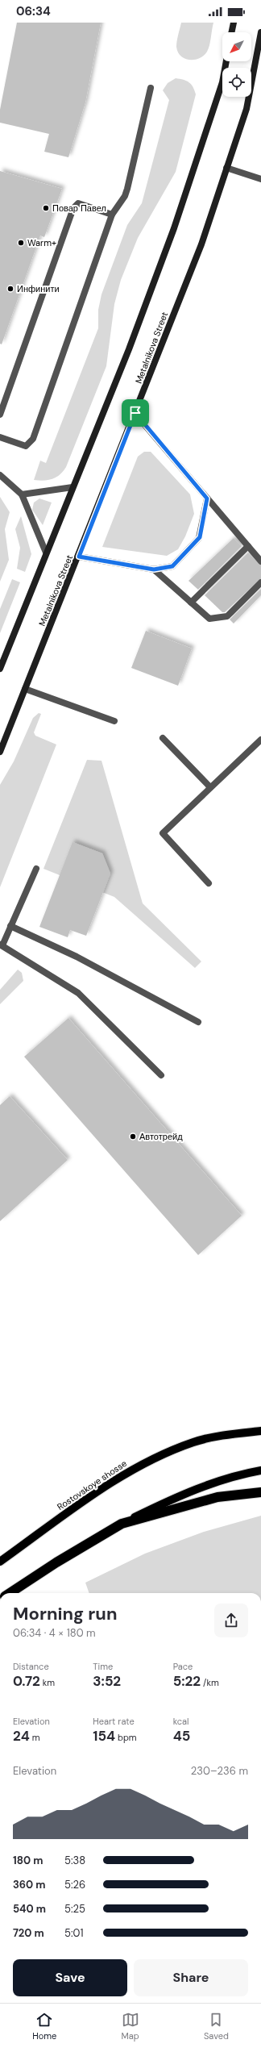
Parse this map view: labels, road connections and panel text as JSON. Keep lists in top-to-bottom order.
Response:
{
  "streets": {
    "main road": ["Metalnikova Street", "Rostovskoye shosse"]
  },
  "places": [
    "Повар Павел",
    "Warm+",
    "Инфинити",
    "Автотрейд"
  ],
  "north": "bottom left",
  "page": {
    "status": "06:34",
    "heading": ["Morning run", "06:34 · 4 × 180 m"],
    "stats": [
      ["Distance", "0.72 km"],
      ["Time", "3:52"],
      ["Pace", "5:22 /km"],
      ["Elevation", "24 m"],
      ["Heart rate", "154 bpm"],
      ["kcal", "45"]
    ],
    "chart": ["Elevation", "230–236 m"],
    "list": [
      {
        "name": "180 m",
        "note": "5:38"
      },
      {
        "name": "360 m",
        "note": "5:26"
      },
      {
        "name": "540 m",
        "note": "5:25"
      },
      {
        "name": "720 m",
        "note": "5:01"
      }
    ],
    "buttons": ["Save", "Share"],
    "tabs": ["Home", "Map", "Saved"]
  }
}
